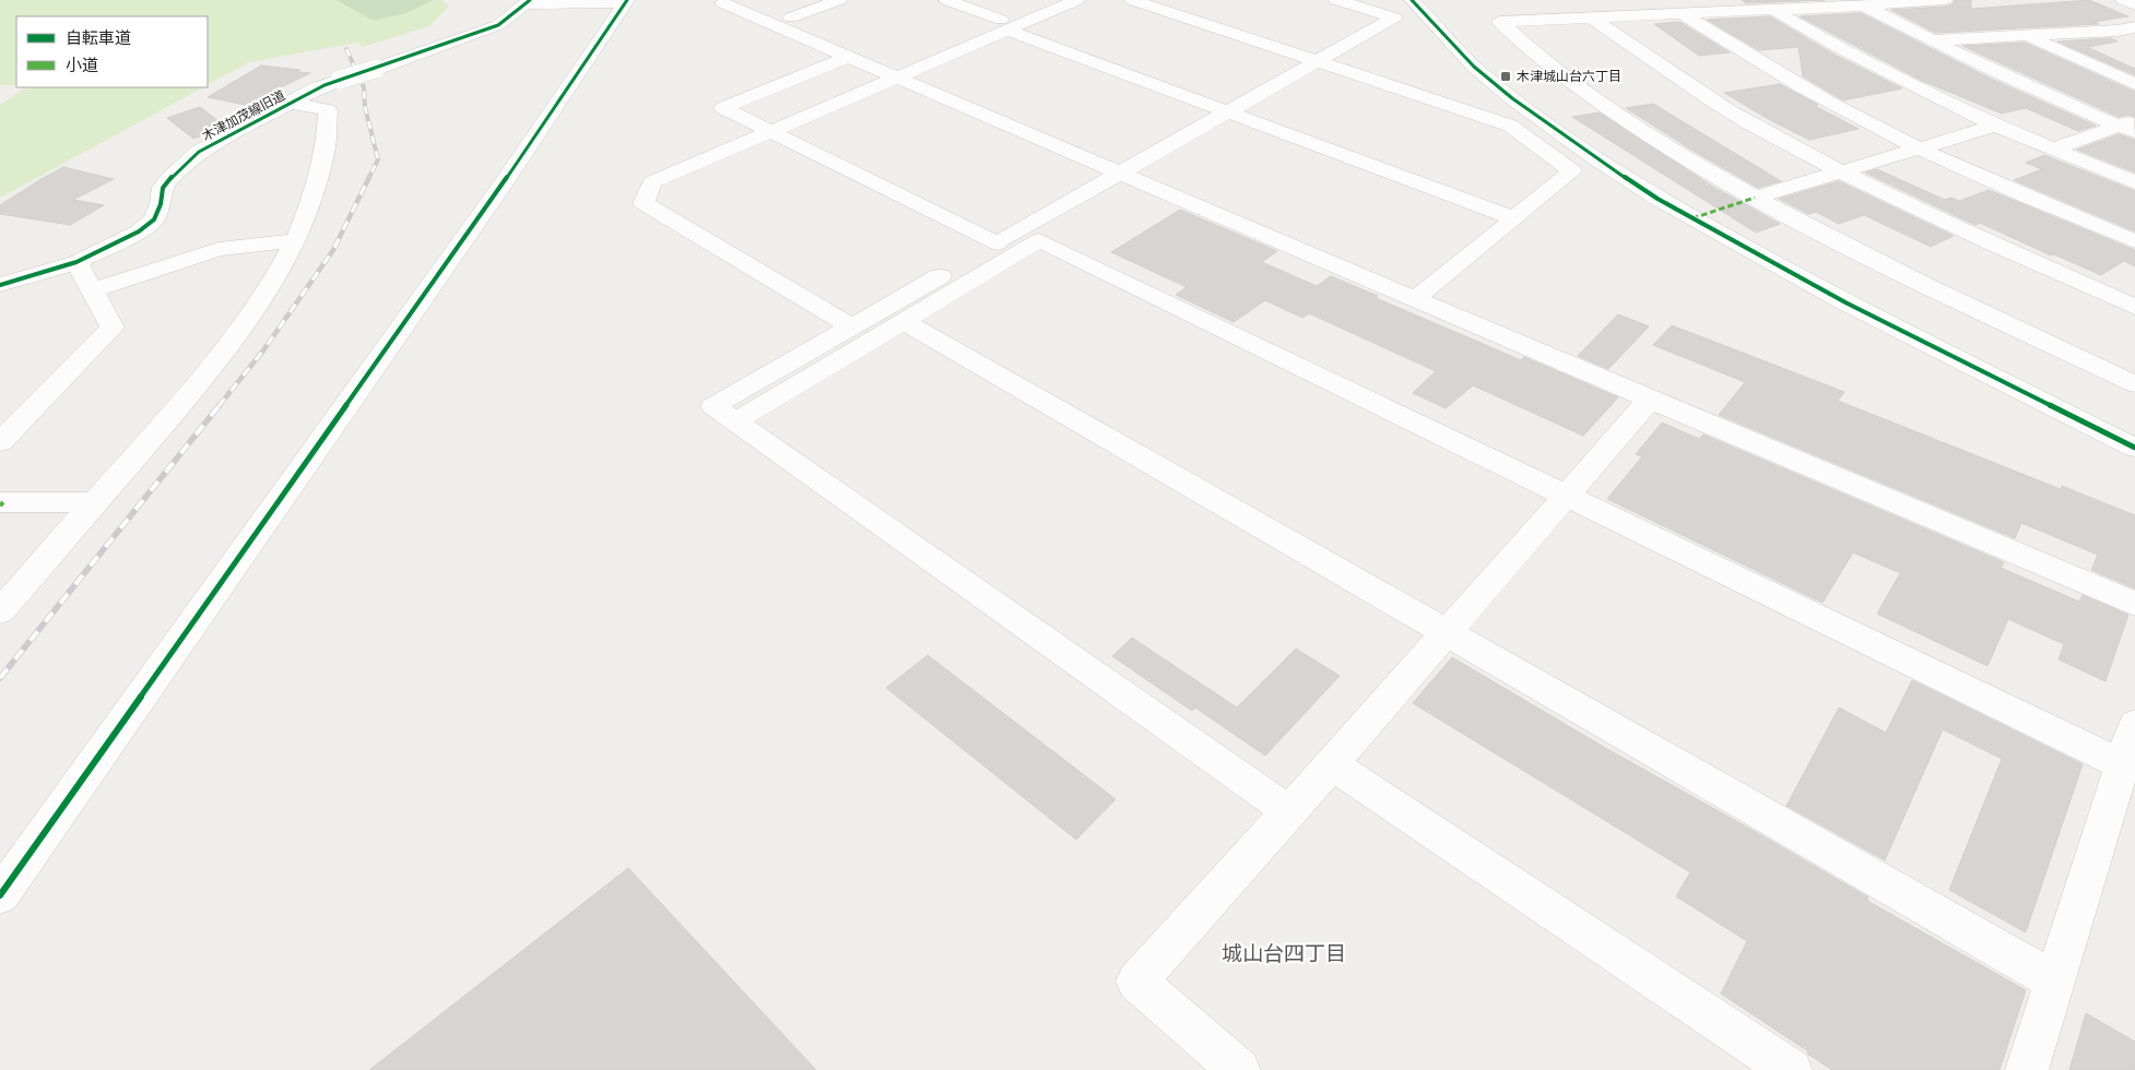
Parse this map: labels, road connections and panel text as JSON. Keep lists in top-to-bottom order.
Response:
{
  "streets": {
    "street": ["木津加茂線旧道"]
  },
  "districts": ["城山台四丁目"],
  "places": {
    "transit": ["木津城山台六丁目"]
  },
  "legend": ["自転車道", "小道"]
}
